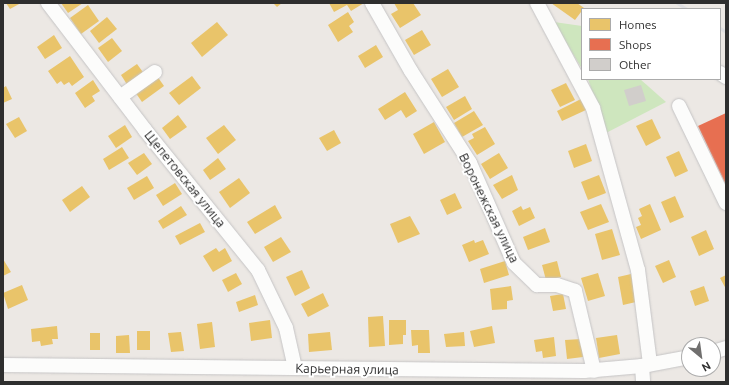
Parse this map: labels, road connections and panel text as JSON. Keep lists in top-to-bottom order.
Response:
{
  "streets": {
    "street": ["Щепетовская улица", "Воронежская улица", "Карьерная улица"]
  },
  "crossings": [
    ["Щепетовская улица", "Карьерная улица"],
    ["Воронежская улица", "Карьерная улица"]
  ],
  "legend": ["Homes", "Shops", "Other"],
  "north": "bottom right"
}
